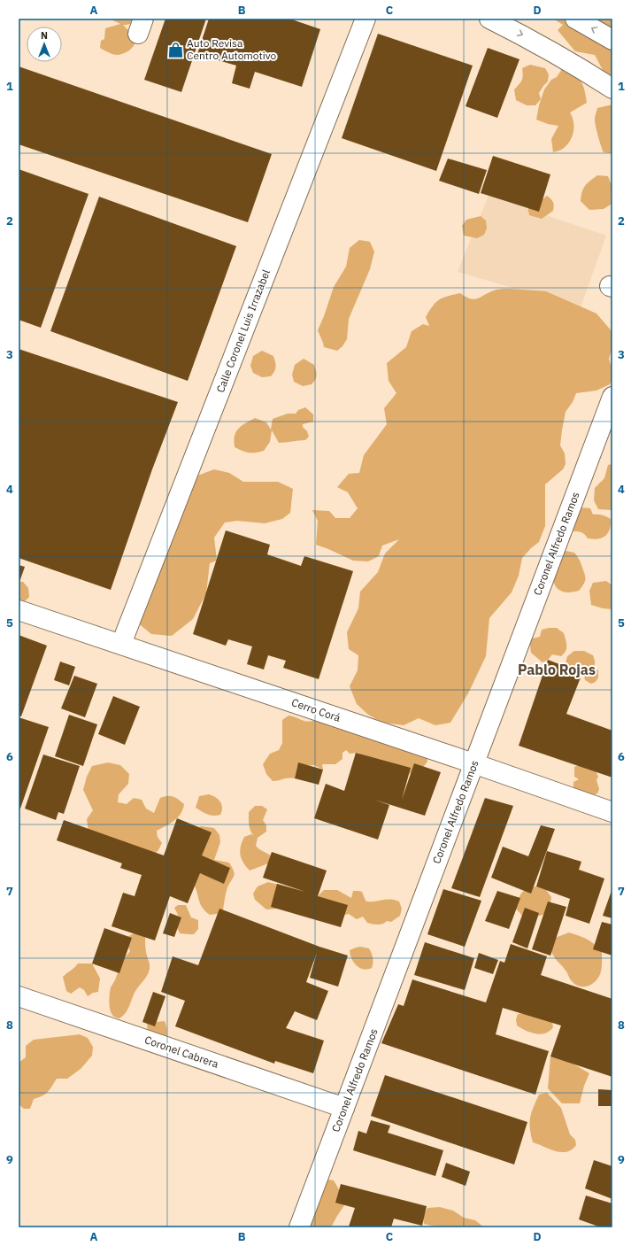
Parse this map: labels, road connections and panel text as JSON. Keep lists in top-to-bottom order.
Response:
{
  "streets": {
    "street": [
      "Calle Coronel Luis Irrazabel",
      "Coronel Alfredo Ramos",
      "Cerro Corá",
      "Coronel Cabrera"
    ]
  },
  "crossings": [
    ["Calle Coronel Luis Irrazabel", "Cerro Corá"],
    ["Coronel Alfredo Ramos", "Cerro Corá"],
    ["Coronel Alfredo Ramos", "Coronel Cabrera"]
  ],
  "districts": ["Pablo Rojas"],
  "places": {
    "shop": ["Auto Revisa Centro Automotivo"]
  },
  "north": "top",
  "grid": {
    "columns": [
      "A",
      "B",
      "C",
      "D"
    ],
    "rows": [
      "1",
      "2",
      "3",
      "4",
      "5",
      "6",
      "7",
      "8",
      "9"
    ]
  }
}
